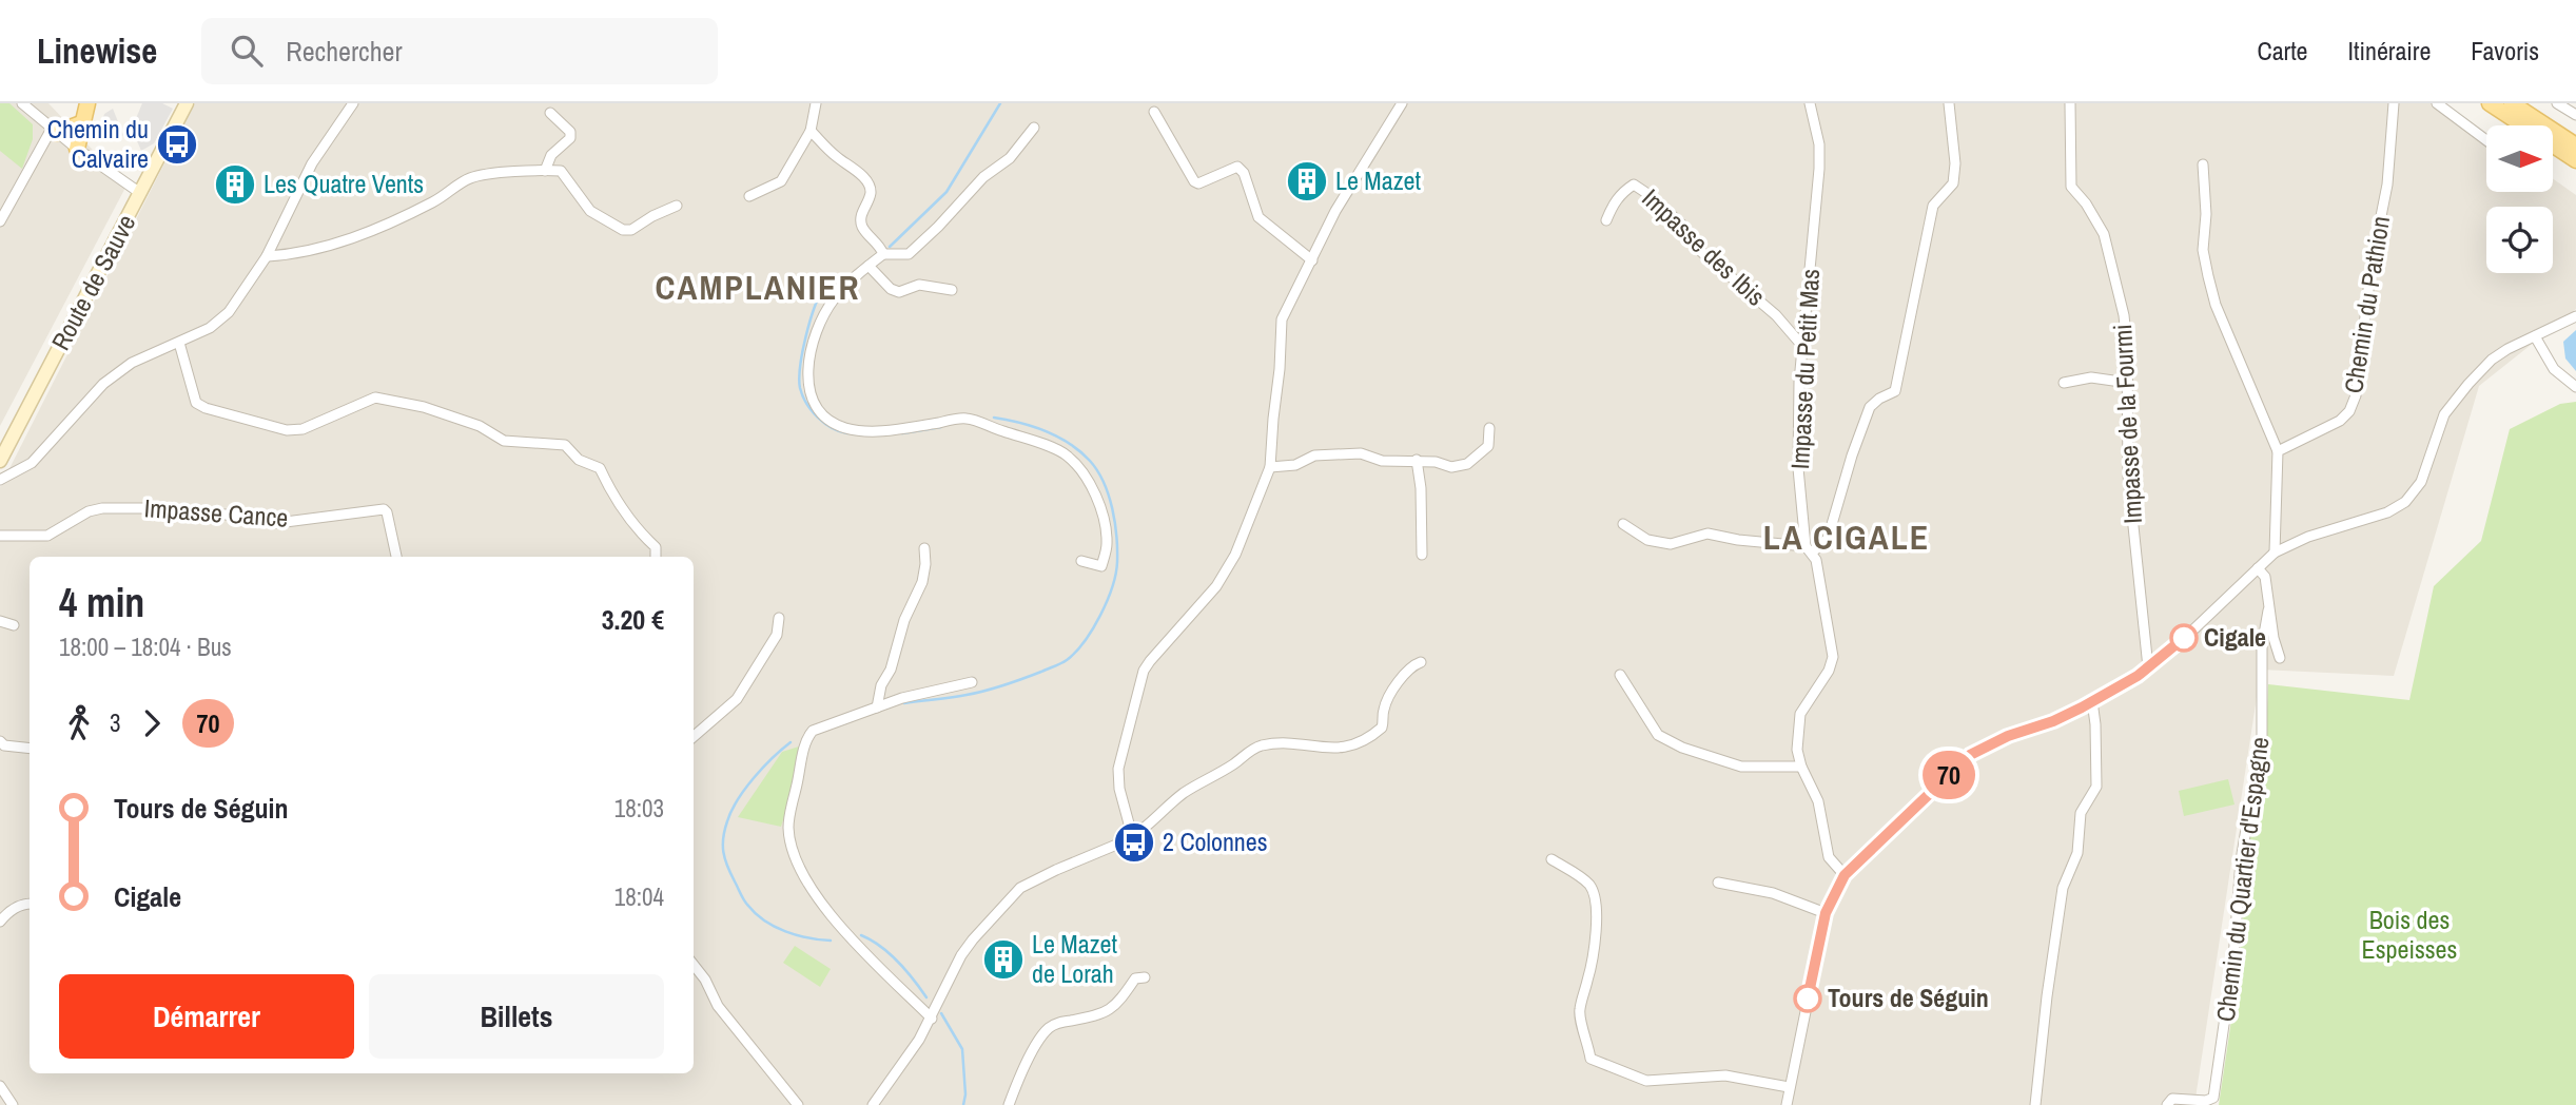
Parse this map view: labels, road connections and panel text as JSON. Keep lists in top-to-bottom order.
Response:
{
  "streets": {
    "main road": ["Route de Sauve"],
    "street": [
      "Impasse des Ibis",
      "Chemin du Pathion",
      "Impasse du Petit Mas",
      "Impasse de la Fourmi",
      "Impasse Cance",
      "Chemin du Quartier d'Espagne"
    ]
  },
  "crossings": [
    ["Impasse des Ibis", "Impasse du Petit Mas"]
  ],
  "districts": ["CAMPLANIER", "LA CIGALE"],
  "parks": ["Bois des Espeisses"],
  "places": {
    "bus stop": ["Chemin du Calvaire", "2 Colonnes"],
    "building": ["Le Mazet", "Les Quatre Vents", "Le Mazet de Lorah"],
    "other": ["Cigale", "Tours de Séguin"]
  },
  "lines": ["bus line 70"],
  "north": "right",
  "page": {
    "header": "Linewise",
    "search": "Rechercher",
    "nav": ["Carte", "Itinéraire", "Favoris"],
    "on_map": "70",
    "heading": ["4 min", "18:00 – 18:04 · Bus", "3.20 €"],
    "legs": ["3", "70"],
    "list": [
      {
        "name": "Tours de Séguin",
        "value": "18:03"
      },
      {
        "name": "Cigale",
        "value": "18:04"
      }
    ],
    "buttons": ["Démarrer", "Billets"]
  }
}
